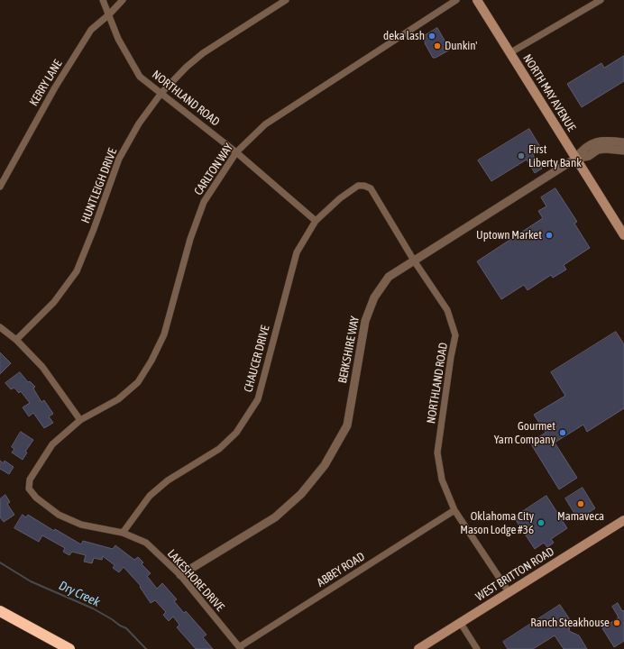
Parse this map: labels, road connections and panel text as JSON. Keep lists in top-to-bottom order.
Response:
{
  "streets": {
    "main road": ["NORTH MAY AVENUE", "WEST BRITTON ROAD"],
    "street": [
      "KERRY LANE",
      "NORTHLAND ROAD",
      "CARLTON WAY",
      "HUNTLEIGH DRIVE",
      "BERKSHIRE WAY",
      "CHAUCER DRIVE",
      "ABBEY ROAD",
      "LAKESHORE DRIVE"
    ]
  },
  "crossings": [
    ["KERRY LANE", "NORTHLAND ROAD"],
    ["NORTH MAY AVENUE", "BERKSHIRE WAY"],
    ["NORTHLAND ROAD", "CARLTON WAY"],
    ["NORTHLAND ROAD", "HUNTLEIGH DRIVE"],
    ["NORTHLAND ROAD", "BERKSHIRE WAY"],
    ["NORTHLAND ROAD", "CHAUCER DRIVE"],
    ["NORTHLAND ROAD", "ABBEY ROAD"],
    ["NORTHLAND ROAD", "WEST BRITTON ROAD"],
    ["CARLTON WAY", "LAKESHORE DRIVE"],
    ["BERKSHIRE WAY", "LAKESHORE DRIVE"],
    ["CHAUCER DRIVE", "LAKESHORE DRIVE"],
    ["ABBEY ROAD", "LAKESHORE DRIVE"]
  ],
  "water": ["Dry Creek"],
  "places": [
    "deka lash",
    "Dunkin'",
    "First Liberty Bank",
    "Uptown Market",
    "Gourmet Yarn Company",
    "Mamaveca",
    "Oklahoma City Mason Lodge #36",
    "Ranch Steakhouse"
  ]
}
